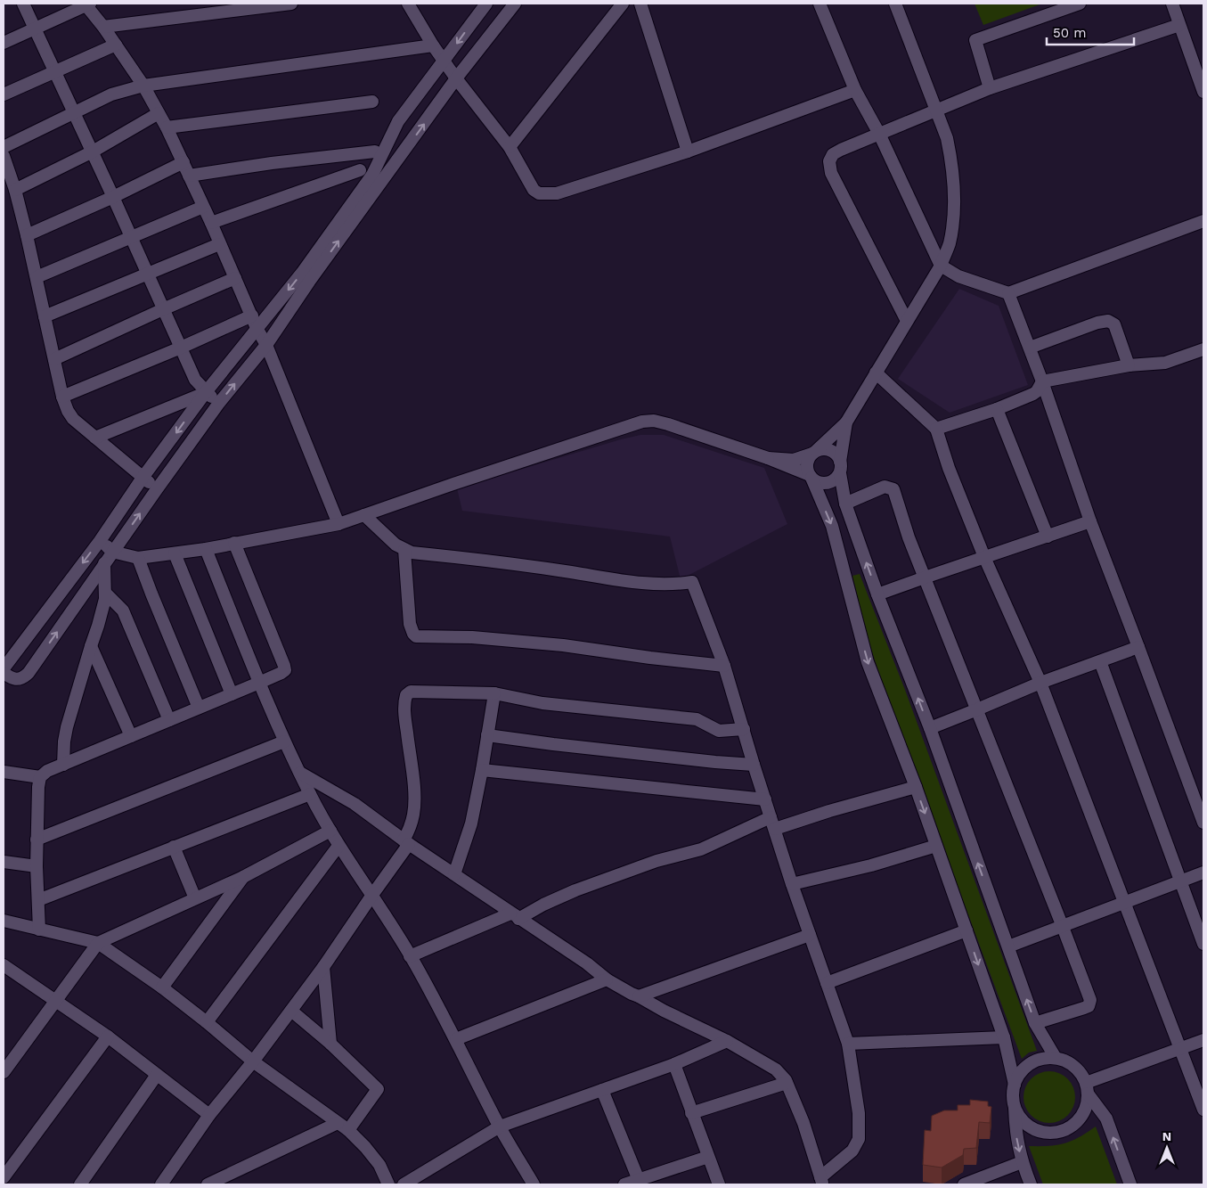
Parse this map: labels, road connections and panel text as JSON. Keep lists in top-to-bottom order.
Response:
{
  "scale_bar": "50 m",
  "north": "top"
}
